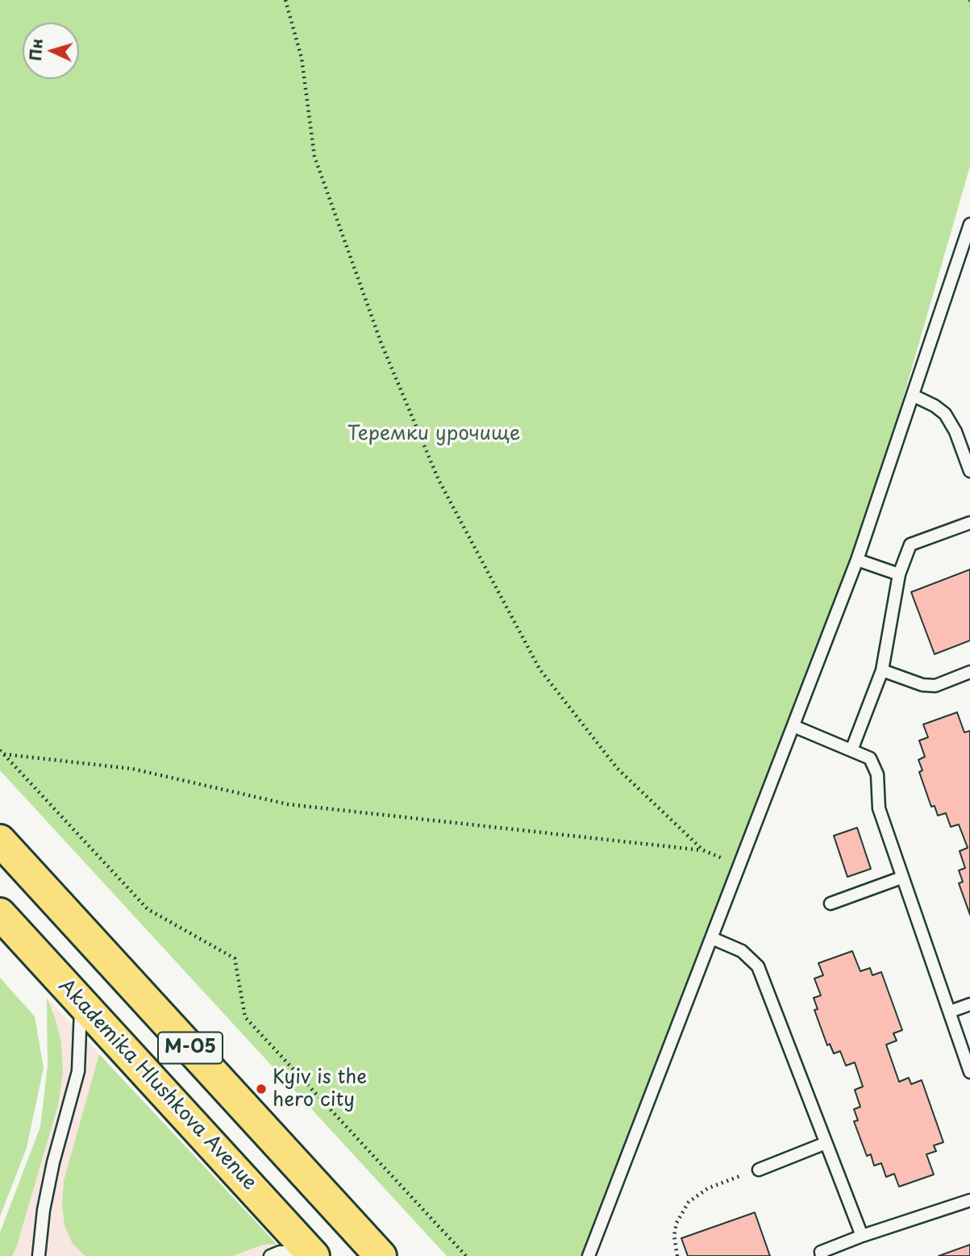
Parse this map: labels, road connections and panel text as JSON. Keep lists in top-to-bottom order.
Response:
{
  "streets": {
    "highway": ["М-05", "Akademika Hlushkova Avenue"]
  },
  "parks": ["Теремки урочище"],
  "places": ["Kyiv is the hero city"],
  "north": "left"
}
